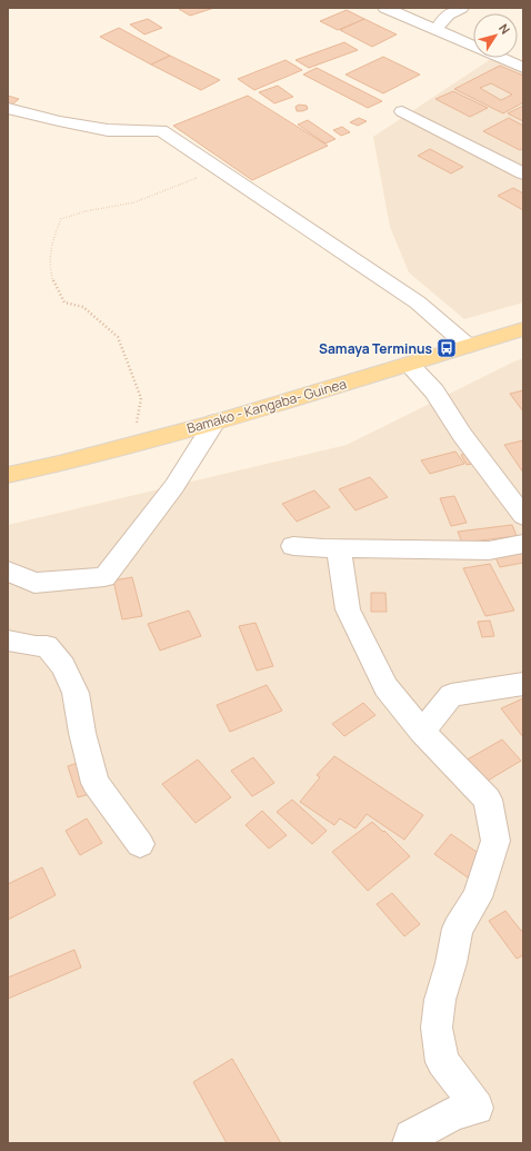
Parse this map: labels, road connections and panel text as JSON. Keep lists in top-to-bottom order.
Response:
{
  "streets": {
    "main road": ["Bamako - Kangaba- Guinea"]
  },
  "places": {
    "bus stop": ["Samaya Terminus"]
  },
  "north": "top right"
}
